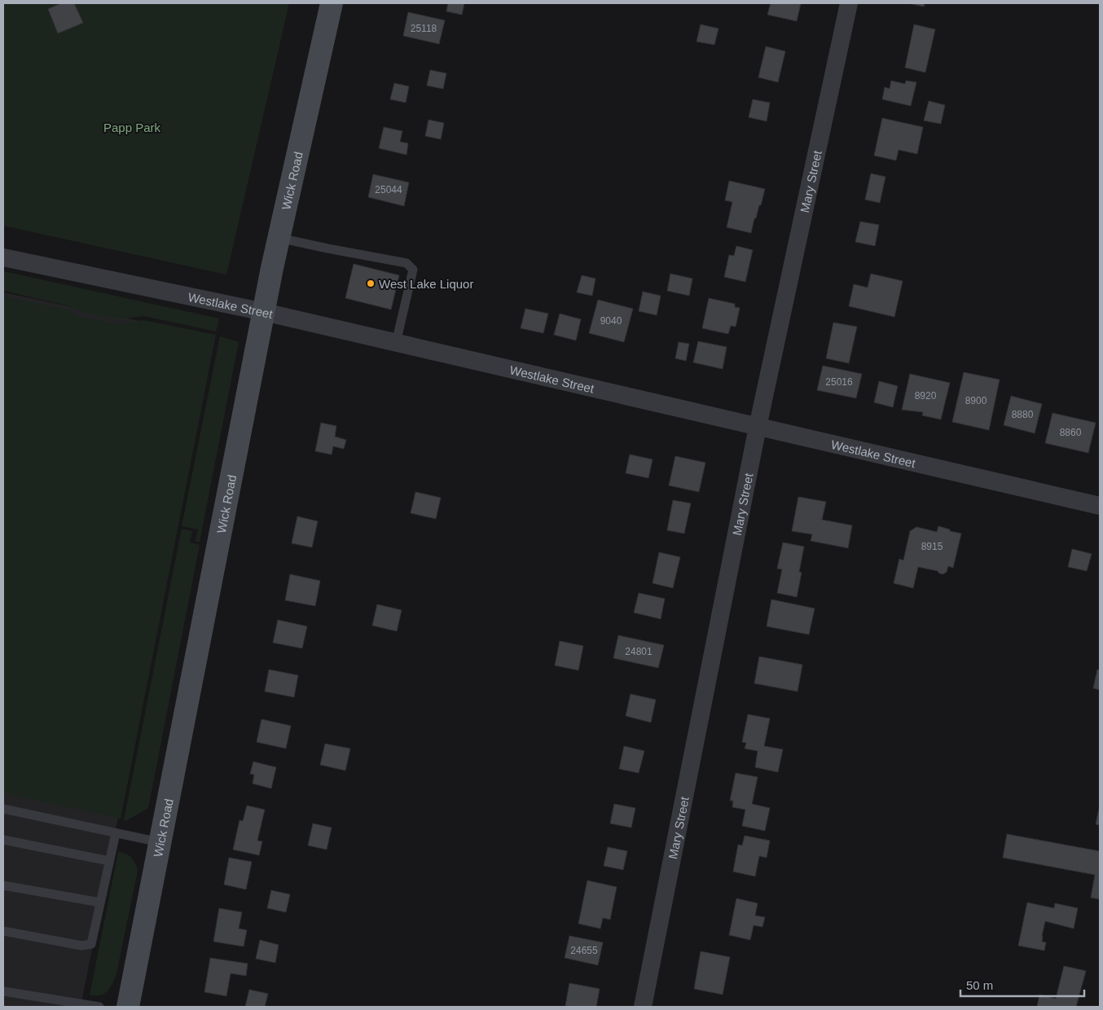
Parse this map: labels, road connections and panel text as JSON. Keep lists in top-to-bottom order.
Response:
{
  "streets": {
    "street": ["Wick Road", "Mary Street", "Westlake Street"]
  },
  "crossings": [
    ["Wick Road", "Westlake Street"],
    ["Mary Street", "Westlake Street"]
  ],
  "parks": ["Papp Park"],
  "places": ["West Lake Liquor"],
  "house_numbers": [
    "25118",
    "25044",
    "9040",
    "25016",
    "8920",
    "8900",
    "8880",
    "8860",
    "8915",
    "24801",
    "24655"
  ],
  "scale_bar": "50 m"
}
